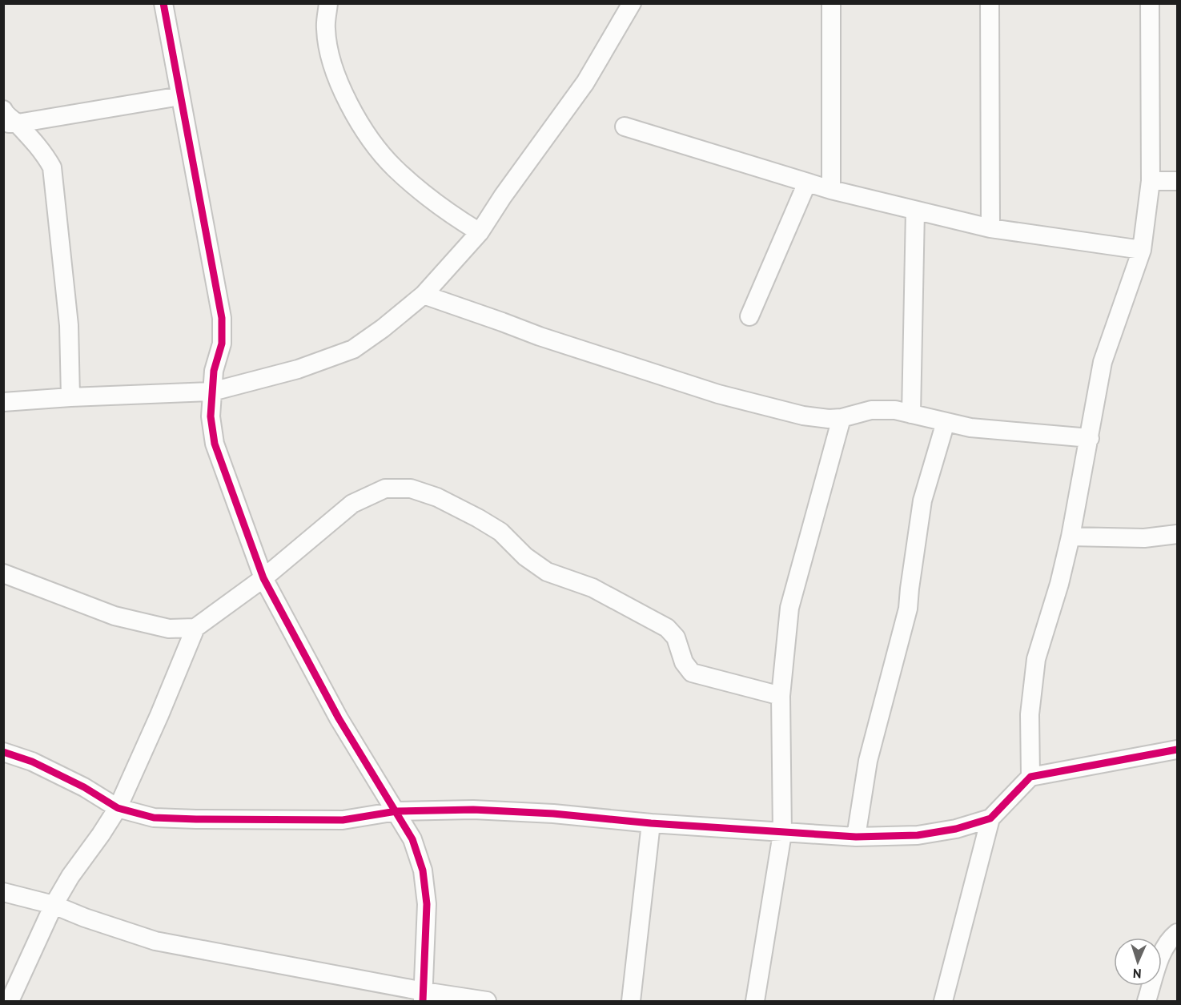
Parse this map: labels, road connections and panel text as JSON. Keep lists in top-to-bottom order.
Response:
{
  "north": "bottom"
}
